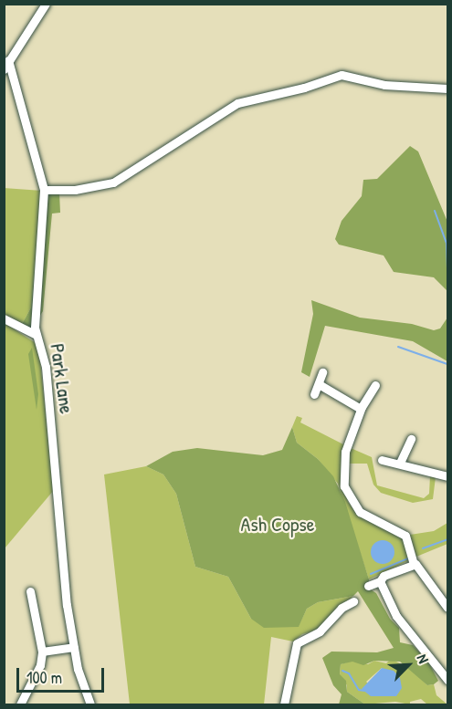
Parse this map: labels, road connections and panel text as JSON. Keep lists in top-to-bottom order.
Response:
{
  "streets": {
    "street": ["Park Lane"]
  },
  "parks": ["Ash Copse"],
  "scale_bar": "100 m",
  "north": "top right"
}
